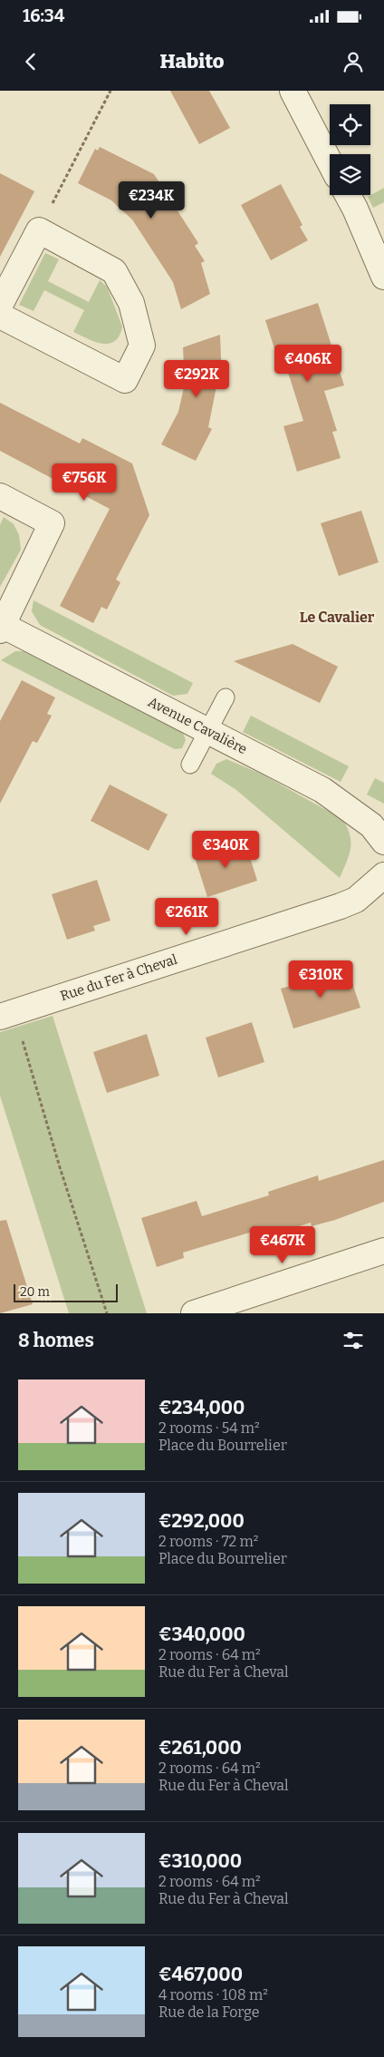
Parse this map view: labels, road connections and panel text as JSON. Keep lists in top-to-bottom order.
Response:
{
  "streets": {
    "street": ["Avenue Cavalière", "Rue du Fer à Cheval"]
  },
  "districts": ["Le Cavalier"],
  "scale_bar": "20 m",
  "page": {
    "status": "16:34",
    "header": "Habito",
    "price": [
      "€234K",
      "€406K",
      "€292K",
      "€756K",
      "€340K",
      "€261K",
      "€310K",
      "€467K"
    ],
    "scale": "20 m",
    "heading": "8 homes",
    "list": [
      {
        "name": "€234,000",
        "note": "2 rooms · 54 m² · Place du Bourrelier"
      },
      {
        "name": "€292,000",
        "note": "2 rooms · 72 m² · Place du Bourrelier"
      },
      {
        "name": "€340,000",
        "note": "2 rooms · 64 m² · Rue du Fer à Cheval"
      },
      {
        "name": "€261,000",
        "note": "2 rooms · 64 m² · Rue du Fer à Cheval"
      },
      {
        "name": "€310,000",
        "note": "2 rooms · 64 m² · Rue du Fer à Cheval"
      },
      {
        "name": "€467,000",
        "note": "4 rooms · 108 m² · Rue de la Forge"
      }
    ]
  }
}
